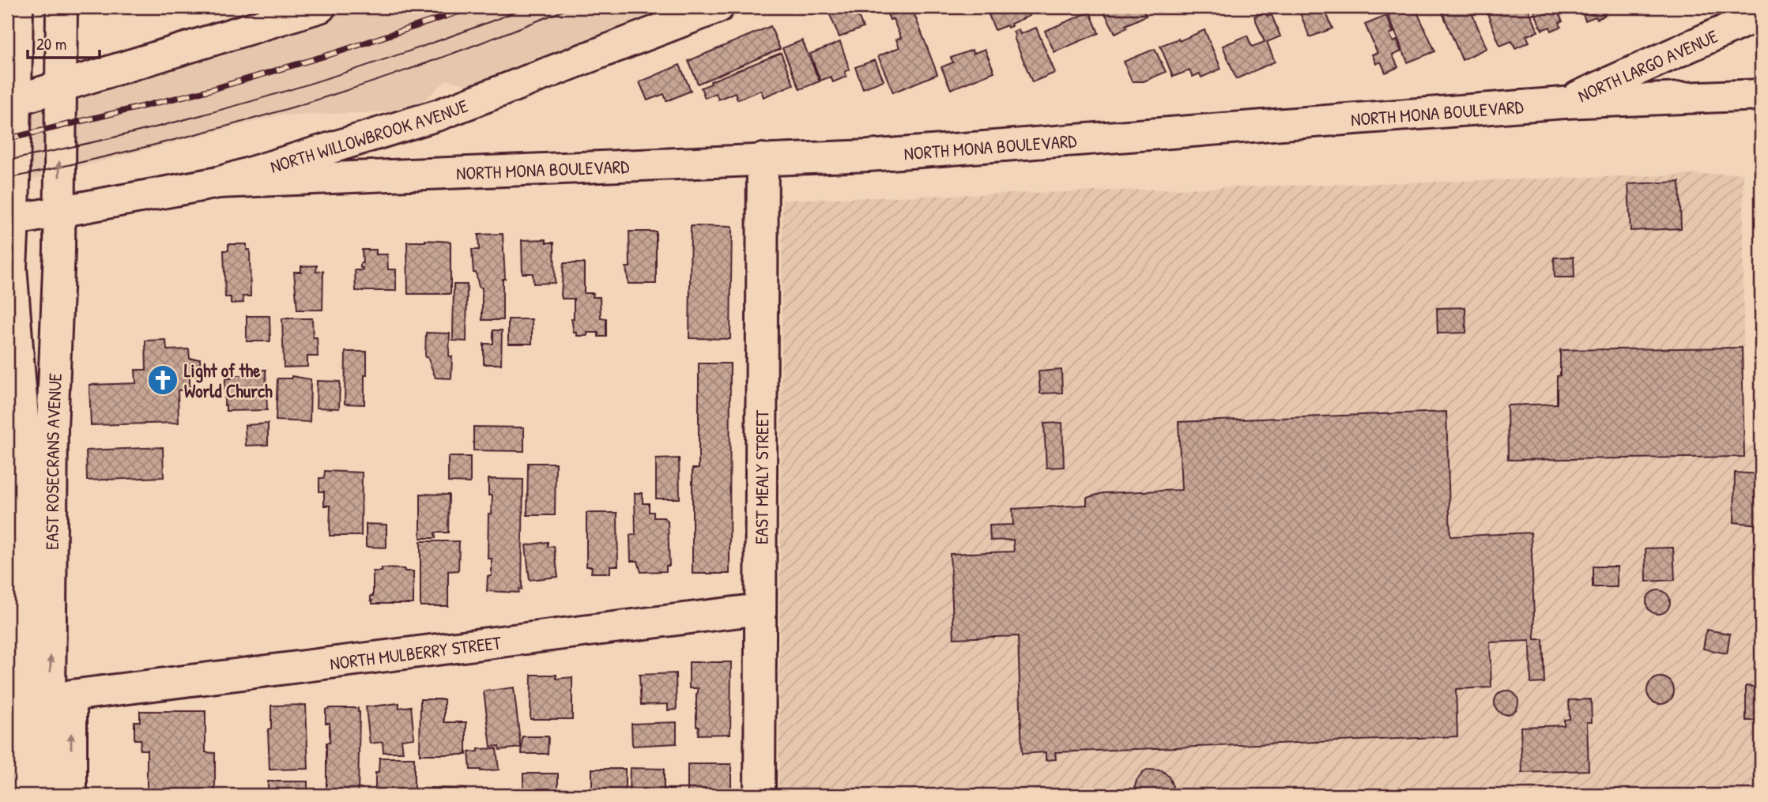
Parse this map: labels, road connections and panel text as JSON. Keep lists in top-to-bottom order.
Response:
{
  "streets": {
    "street": [
      "NORTH LARGO AVENUE",
      "NORTH MONA BOULEVARD",
      "NORTH WILLOWBROOK AVENUE",
      "EAST ROSECRANS AVENUE",
      "EAST MEALY STREET",
      "NORTH MULBERRY STREET"
    ]
  },
  "crossings": [
    ["NORTH LARGO AVENUE", "NORTH MONA BOULEVARD"],
    ["NORTH MONA BOULEVARD", "NORTH WILLOWBROOK AVENUE"],
    ["NORTH MONA BOULEVARD", "EAST MEALY STREET"],
    ["NORTH WILLOWBROOK AVENUE", "EAST ROSECRANS AVENUE"],
    ["EAST MEALY STREET", "NORTH MULBERRY STREET"]
  ],
  "places": {
    "church": ["Light of the World Church"]
  },
  "scale_bar": "20 m"
}
